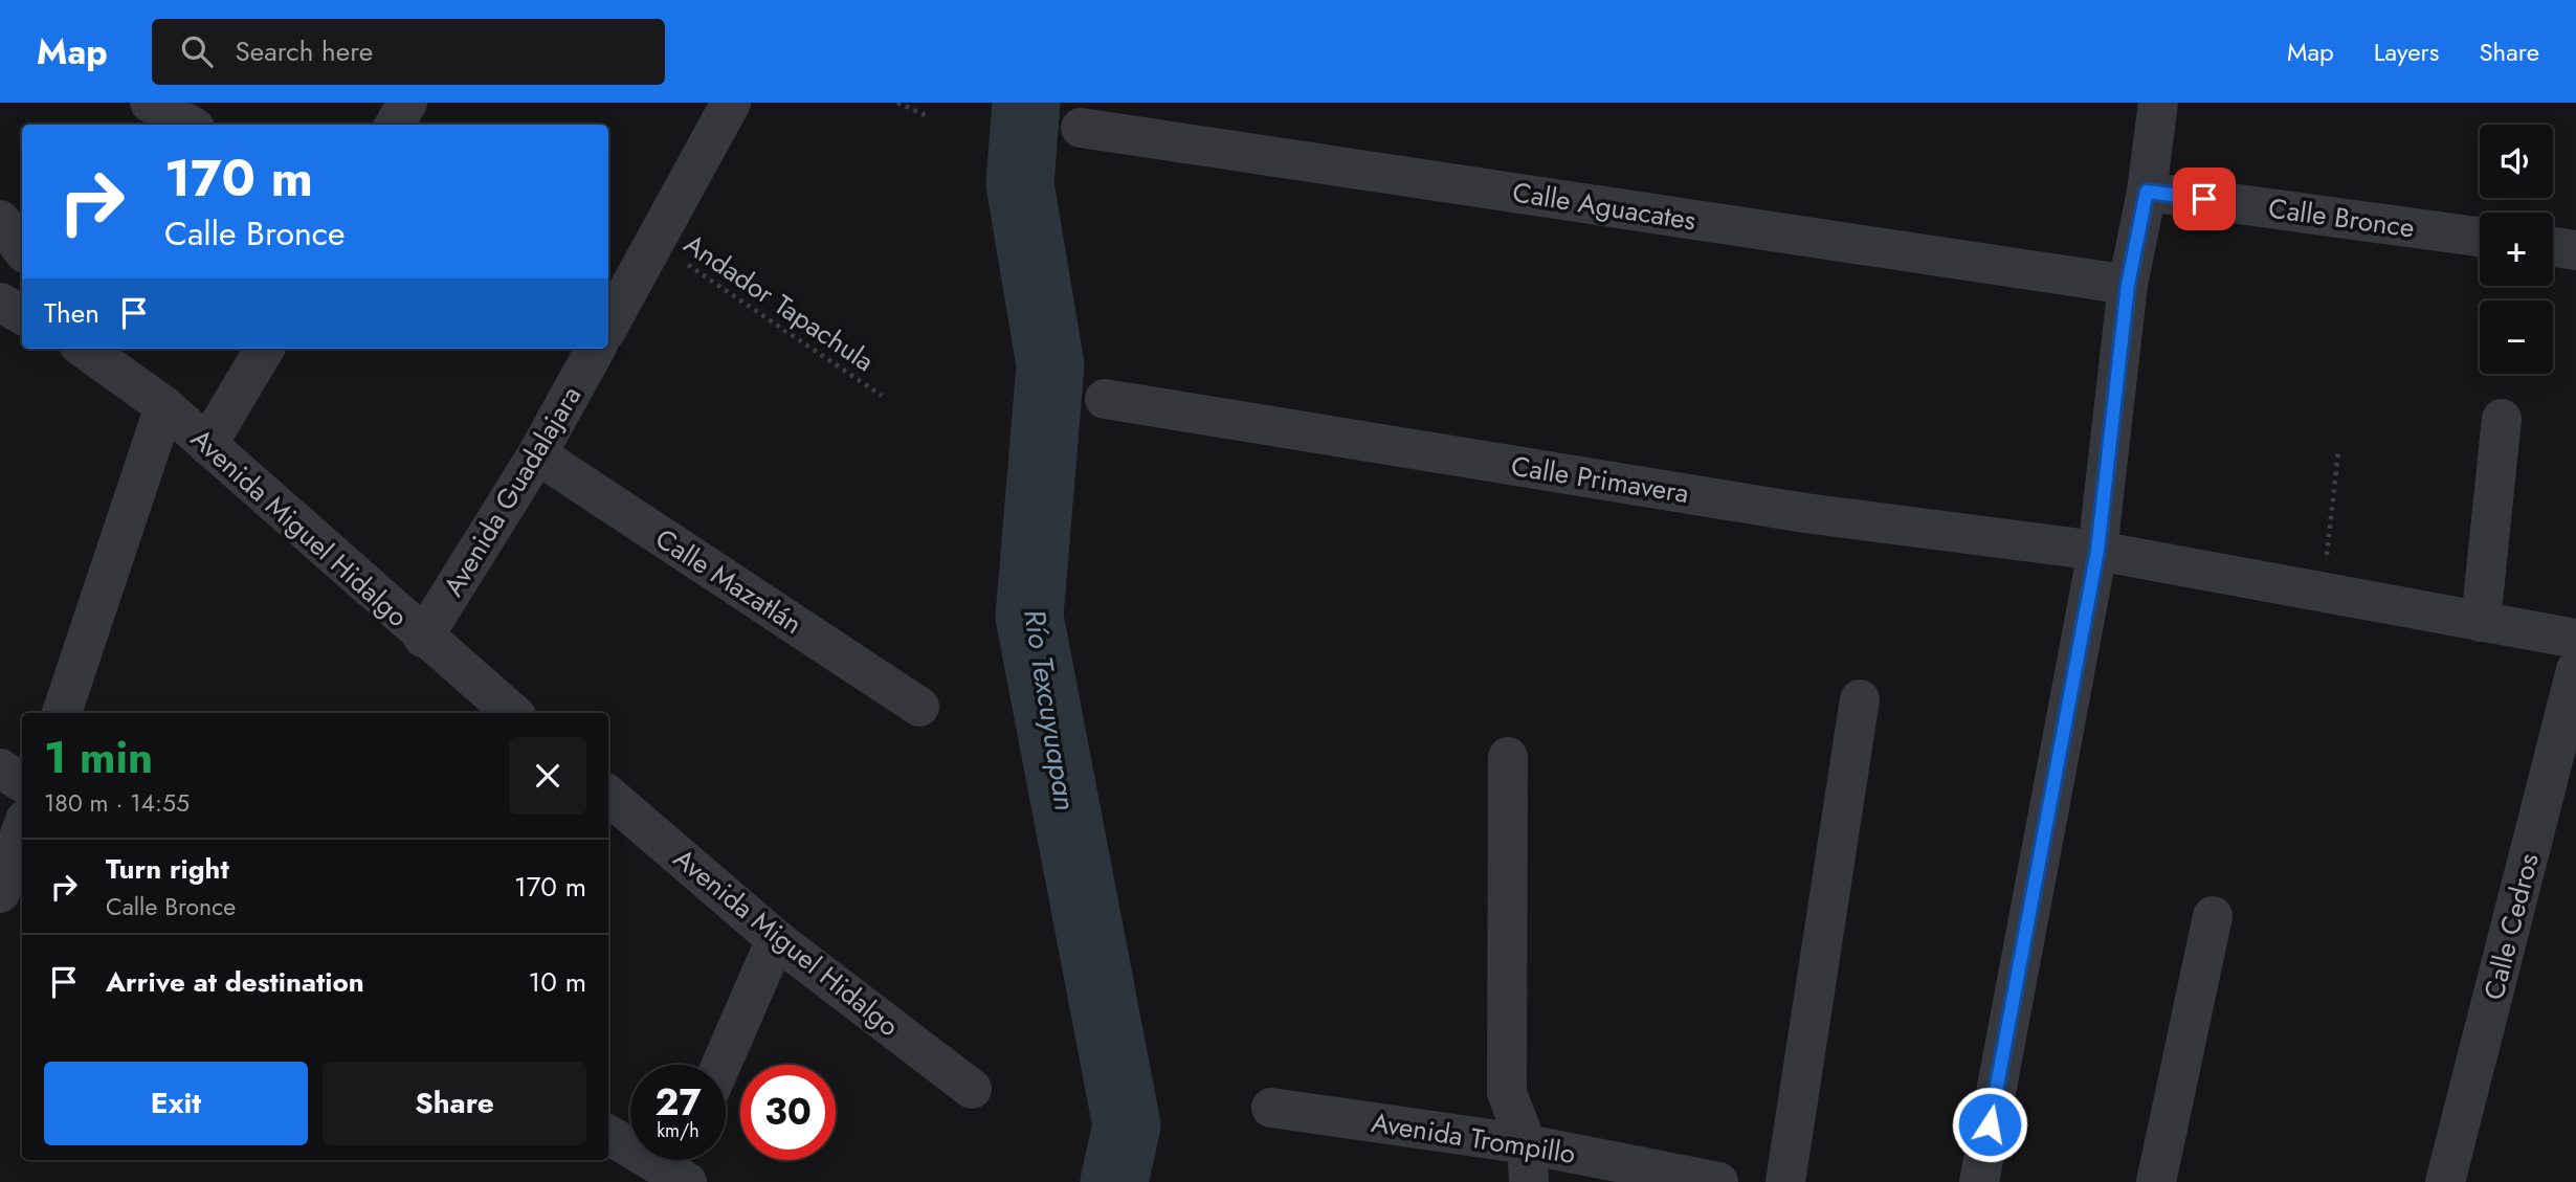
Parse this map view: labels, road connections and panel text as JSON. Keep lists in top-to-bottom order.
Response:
{
  "streets": {
    "street": [
      "Calle Aguacates",
      "Calle Bronce",
      "Calle Primavera",
      "Avenida Guadalajara",
      "Avenida Miguel Hidalgo",
      "Calle Mazatlán",
      "Calle Cedros",
      "Avenida Trompillo"
    ],
    "path": ["Andador Tapachula"]
  },
  "crossings": [
    ["Avenida Guadalajara", "Avenida Miguel Hidalgo"],
    ["Avenida Guadalajara", "Calle Mazatlán"]
  ],
  "water": ["Río Texcuyuapan"],
  "page": {
    "header": "Map",
    "search": "Search here",
    "nav": ["Map", "Layers", "Share"],
    "map_buttons": ["+", "−"],
    "turn": ["170 m", "Calle Bronce"],
    "then": "Then",
    "heading": ["1 min", "180 m · 14:55"],
    "list": [
      {
        "name": "Turn right",
        "note": "Calle Bronce",
        "value": "170 m"
      },
      {
        "name": "Arrive at destination",
        "value": "10 m"
      }
    ],
    "buttons": ["Exit", "Share"],
    "speed": "27 km/h",
    "limit": "30"
  }
}
